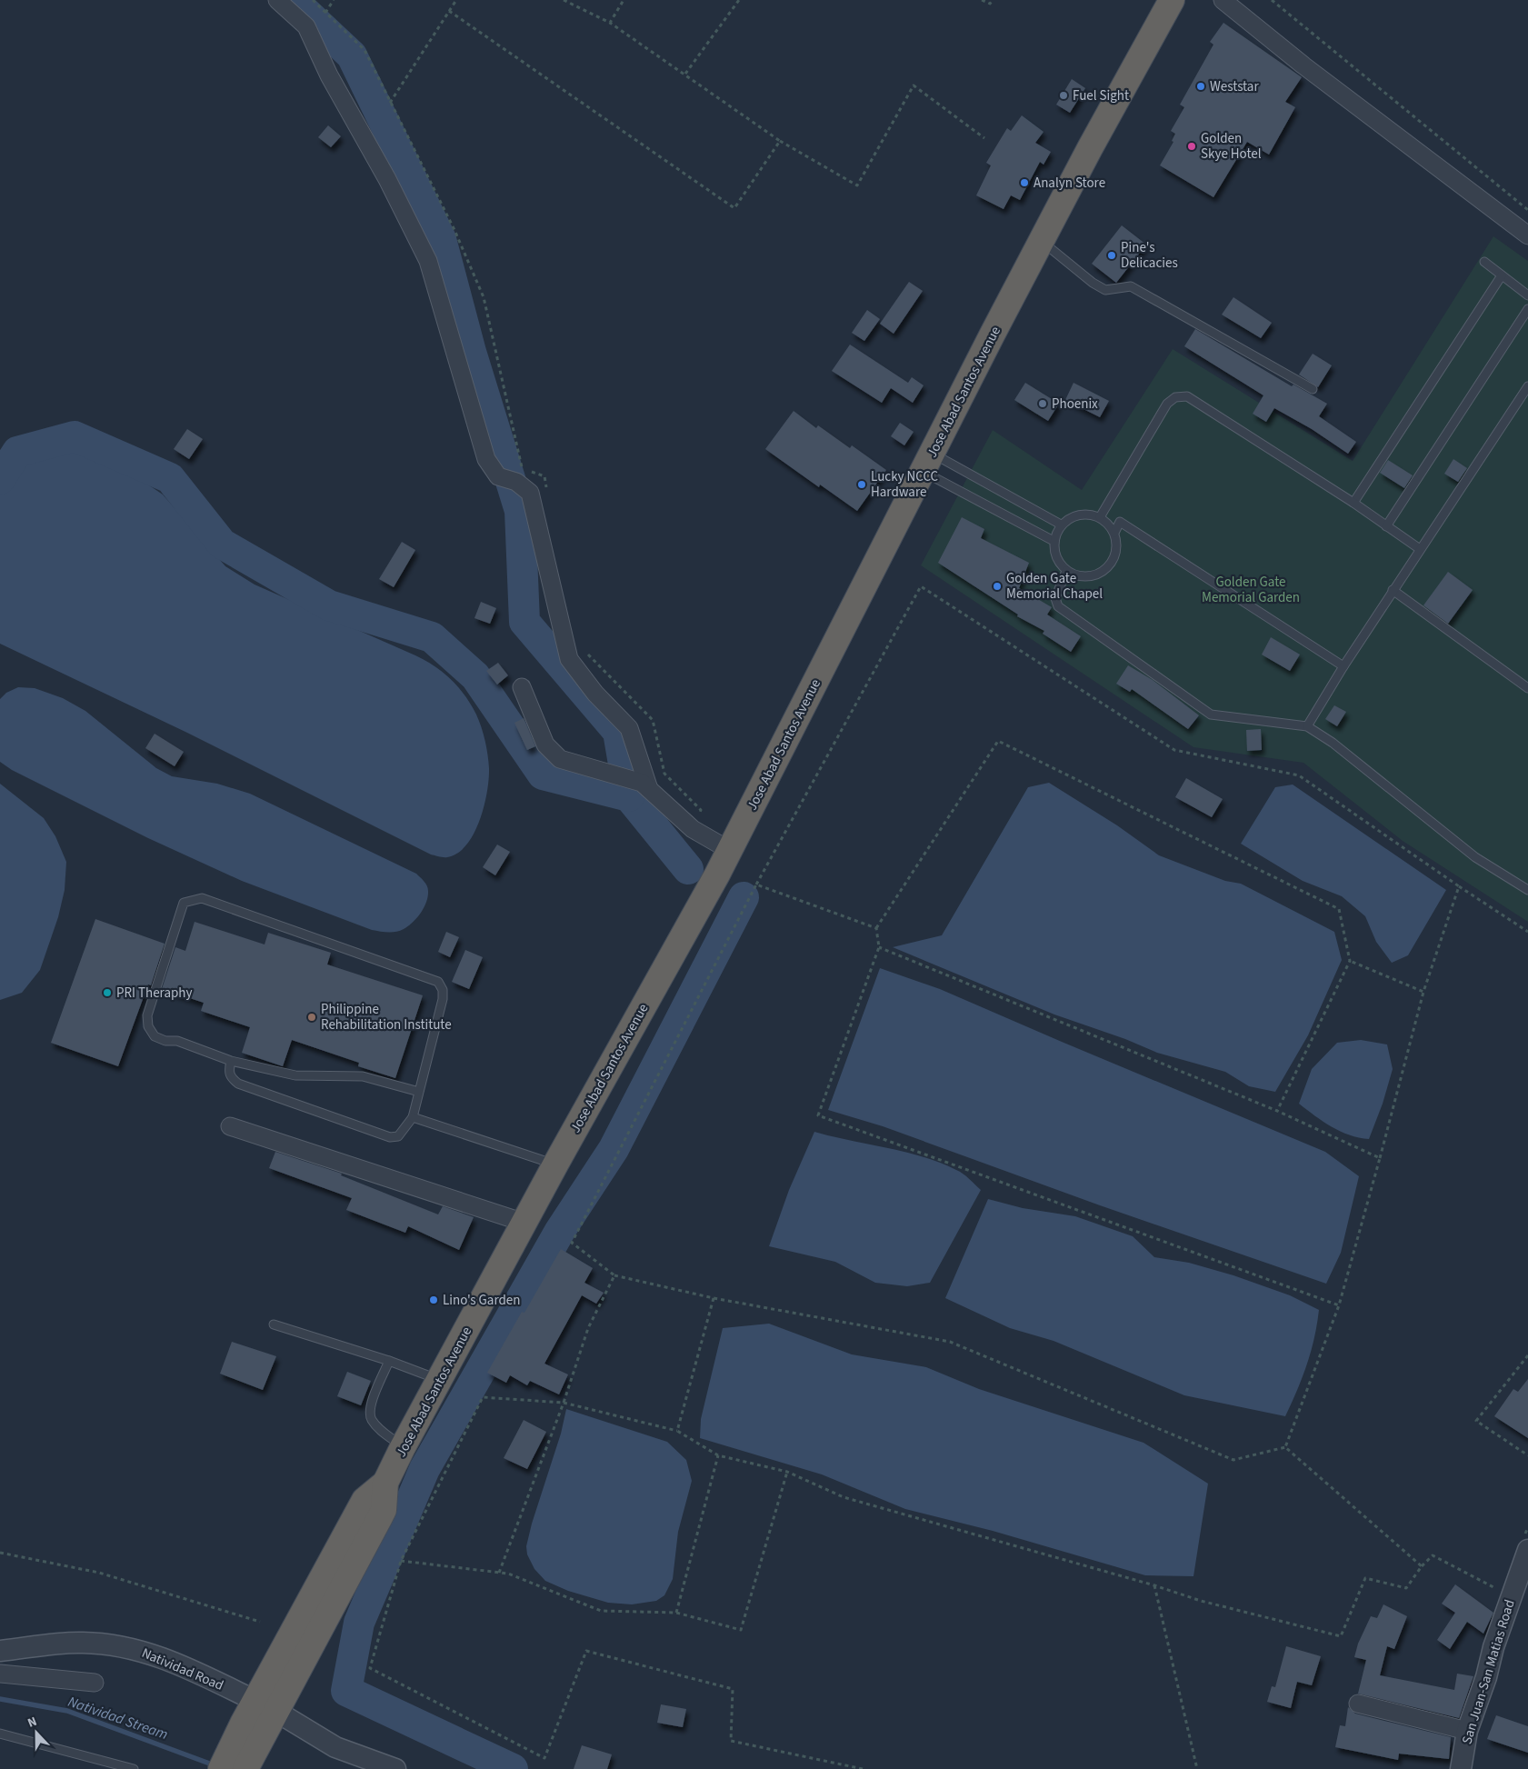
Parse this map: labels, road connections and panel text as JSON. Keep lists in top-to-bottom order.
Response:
{
  "streets": {
    "highway": ["Jose Abad Santos Avenue"],
    "street": ["Natividad Road", "San Juan-San Matias Road"]
  },
  "crossings": [
    ["Jose Abad Santos Avenue", "Natividad Road"]
  ],
  "water": ["Natividad Stream"],
  "parks": ["Golden Gate Memorial Garden"],
  "places": [
    "Weststar",
    "Fuel Sight",
    "Golden Skye Hotel",
    "Analyn Store",
    "Pine's Delicacies",
    "Phoenix",
    "Lucky NCCC Hardware",
    "Golden Gate Memorial Chapel",
    "PRI Theraphy",
    "Philippine Rehabilitation Institute",
    "Lino's Garden"
  ],
  "north": "top"
}
